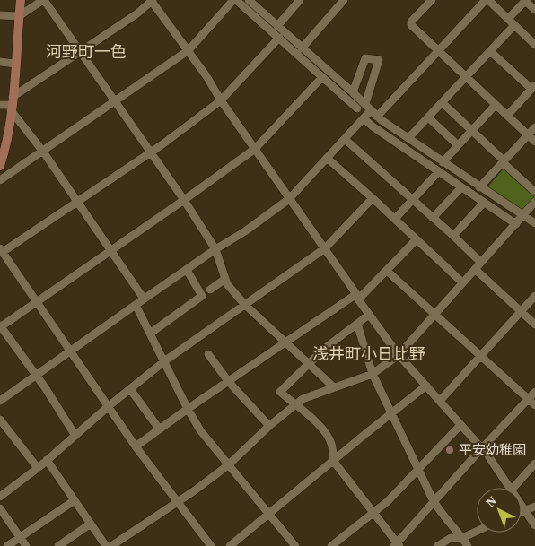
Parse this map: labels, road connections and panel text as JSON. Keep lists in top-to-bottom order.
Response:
{
  "districts": ["河野町一色", "浅井町小日比野"],
  "places": ["平安幼稚園"],
  "north": "top left"
}
